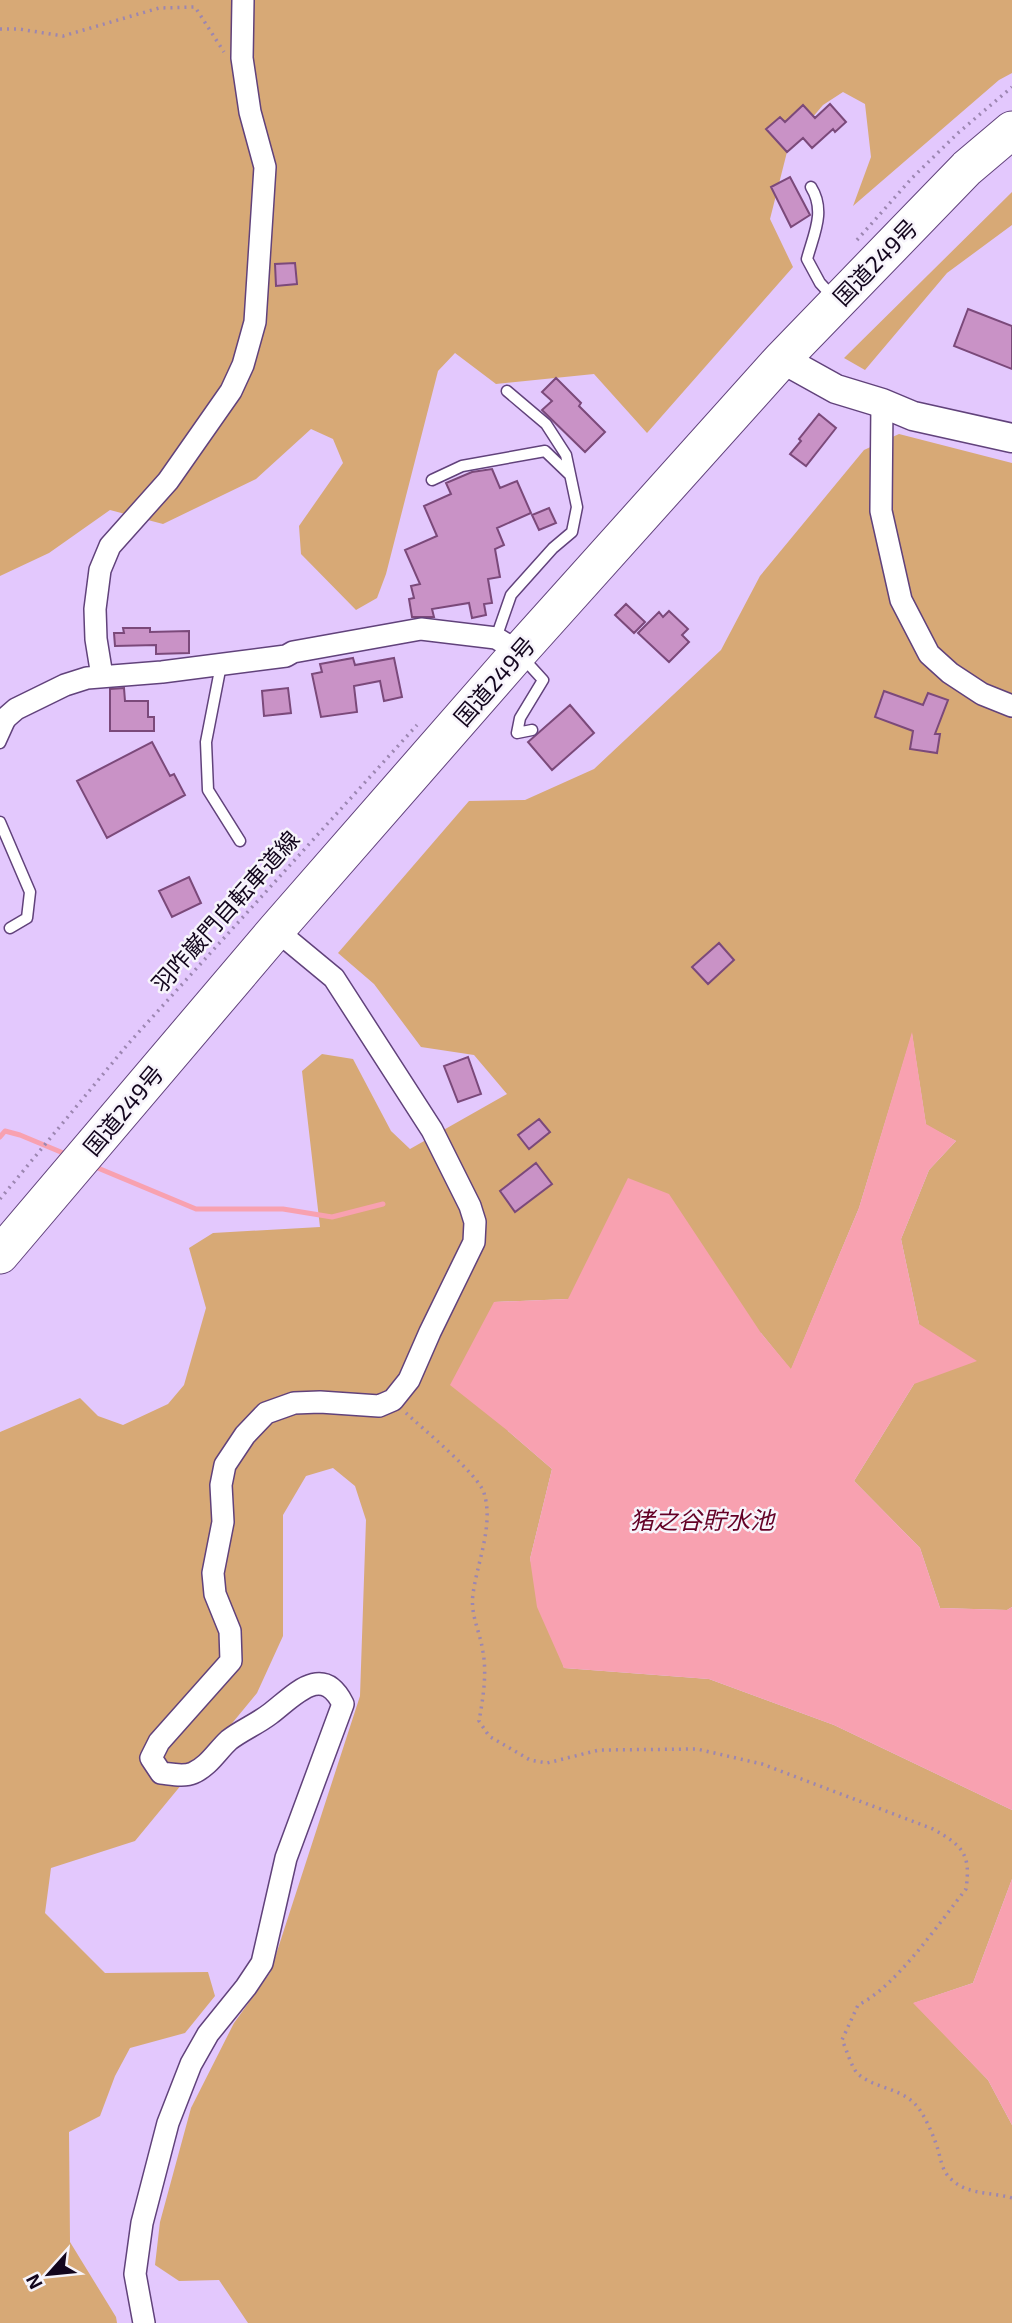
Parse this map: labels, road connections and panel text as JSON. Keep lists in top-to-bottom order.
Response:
{
  "streets": {
    "highway": ["国道249号"],
    "path": ["羽咋巌門自転車道線"]
  },
  "water": ["猪之谷貯水池"],
  "north": "bottom left"
}
